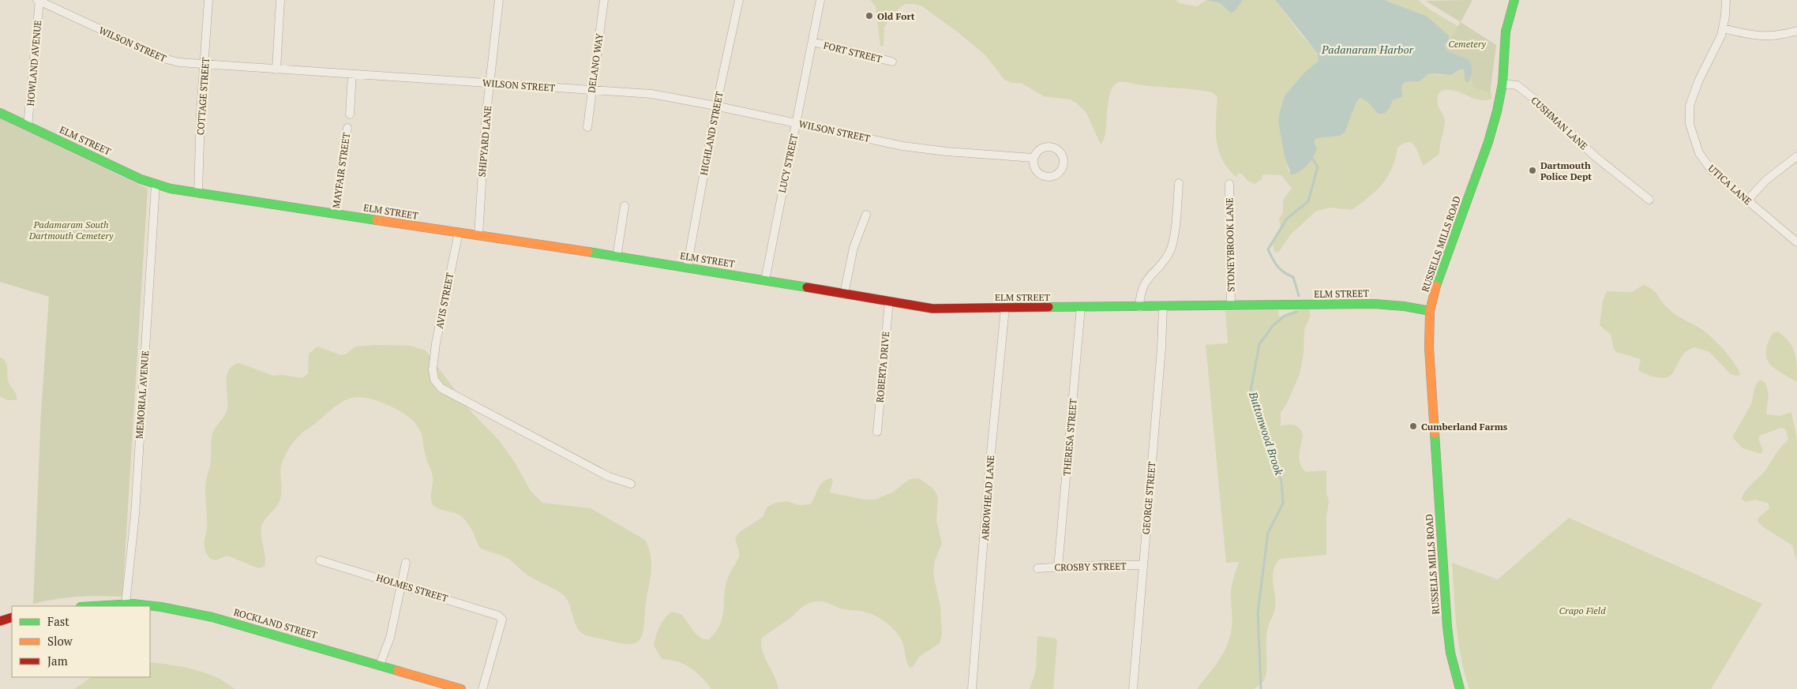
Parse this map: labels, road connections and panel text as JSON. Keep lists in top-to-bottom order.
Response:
{
  "streets": {
    "street": [
      "WILSON STREET",
      "FORT STREET",
      "HOWLAND AVENUE",
      "DELANO WAY",
      "COTTAGE STREET",
      "CUSHMAN LANE",
      "HIGHLAND STREET",
      "ELM STREET",
      "SHIPYARD LANE",
      "LUCY STREET",
      "MAYFAIR STREET",
      "UTICA LANE",
      "RUSSELLS MILLS ROAD",
      "STONEYBROOK LANE",
      "AVIS STREET",
      "ROBERTA DRIVE",
      "MEMORIAL AVENUE",
      "THERESA STREET",
      "ARROWHEAD LANE",
      "GEORGE STREET",
      "CROSBY STREET",
      "HOLMES STREET",
      "ROCKLAND STREET"
    ]
  },
  "crossings": [
    ["WILSON STREET", "HOWLAND AVENUE"],
    ["WILSON STREET", "DELANO WAY"],
    ["WILSON STREET", "COTTAGE STREET"],
    ["WILSON STREET", "HIGHLAND STREET"],
    ["WILSON STREET", "SHIPYARD LANE"],
    ["WILSON STREET", "LUCY STREET"],
    ["FORT STREET", "LUCY STREET"],
    ["HOWLAND AVENUE", "ELM STREET"],
    ["COTTAGE STREET", "ELM STREET"],
    ["CUSHMAN LANE", "RUSSELLS MILLS ROAD"],
    ["HIGHLAND STREET", "ELM STREET"],
    ["ELM STREET", "SHIPYARD LANE"],
    ["ELM STREET", "LUCY STREET"],
    ["ELM STREET", "MAYFAIR STREET"],
    ["ELM STREET", "RUSSELLS MILLS ROAD"],
    ["ELM STREET", "STONEYBROOK LANE"],
    ["ELM STREET", "AVIS STREET"],
    ["ELM STREET", "ROBERTA DRIVE"],
    ["ELM STREET", "MEMORIAL AVENUE"],
    ["ELM STREET", "THERESA STREET"],
    ["ELM STREET", "ARROWHEAD LANE"],
    ["ELM STREET", "GEORGE STREET"],
    ["MEMORIAL AVENUE", "ROCKLAND STREET"],
    ["THERESA STREET", "CROSBY STREET"],
    ["GEORGE STREET", "CROSBY STREET"]
  ],
  "water": ["Padanaram Harbor", "Buttonwood Brook"],
  "parks": ["Cemetery", "Padamaram South Dartmouth Cemetery", "Crapo Field"],
  "places": ["Old Fort", "Dartmouth Police Dept", "Cumberland Farms"],
  "legend": ["Fast", "Slow", "Jam"]
}
